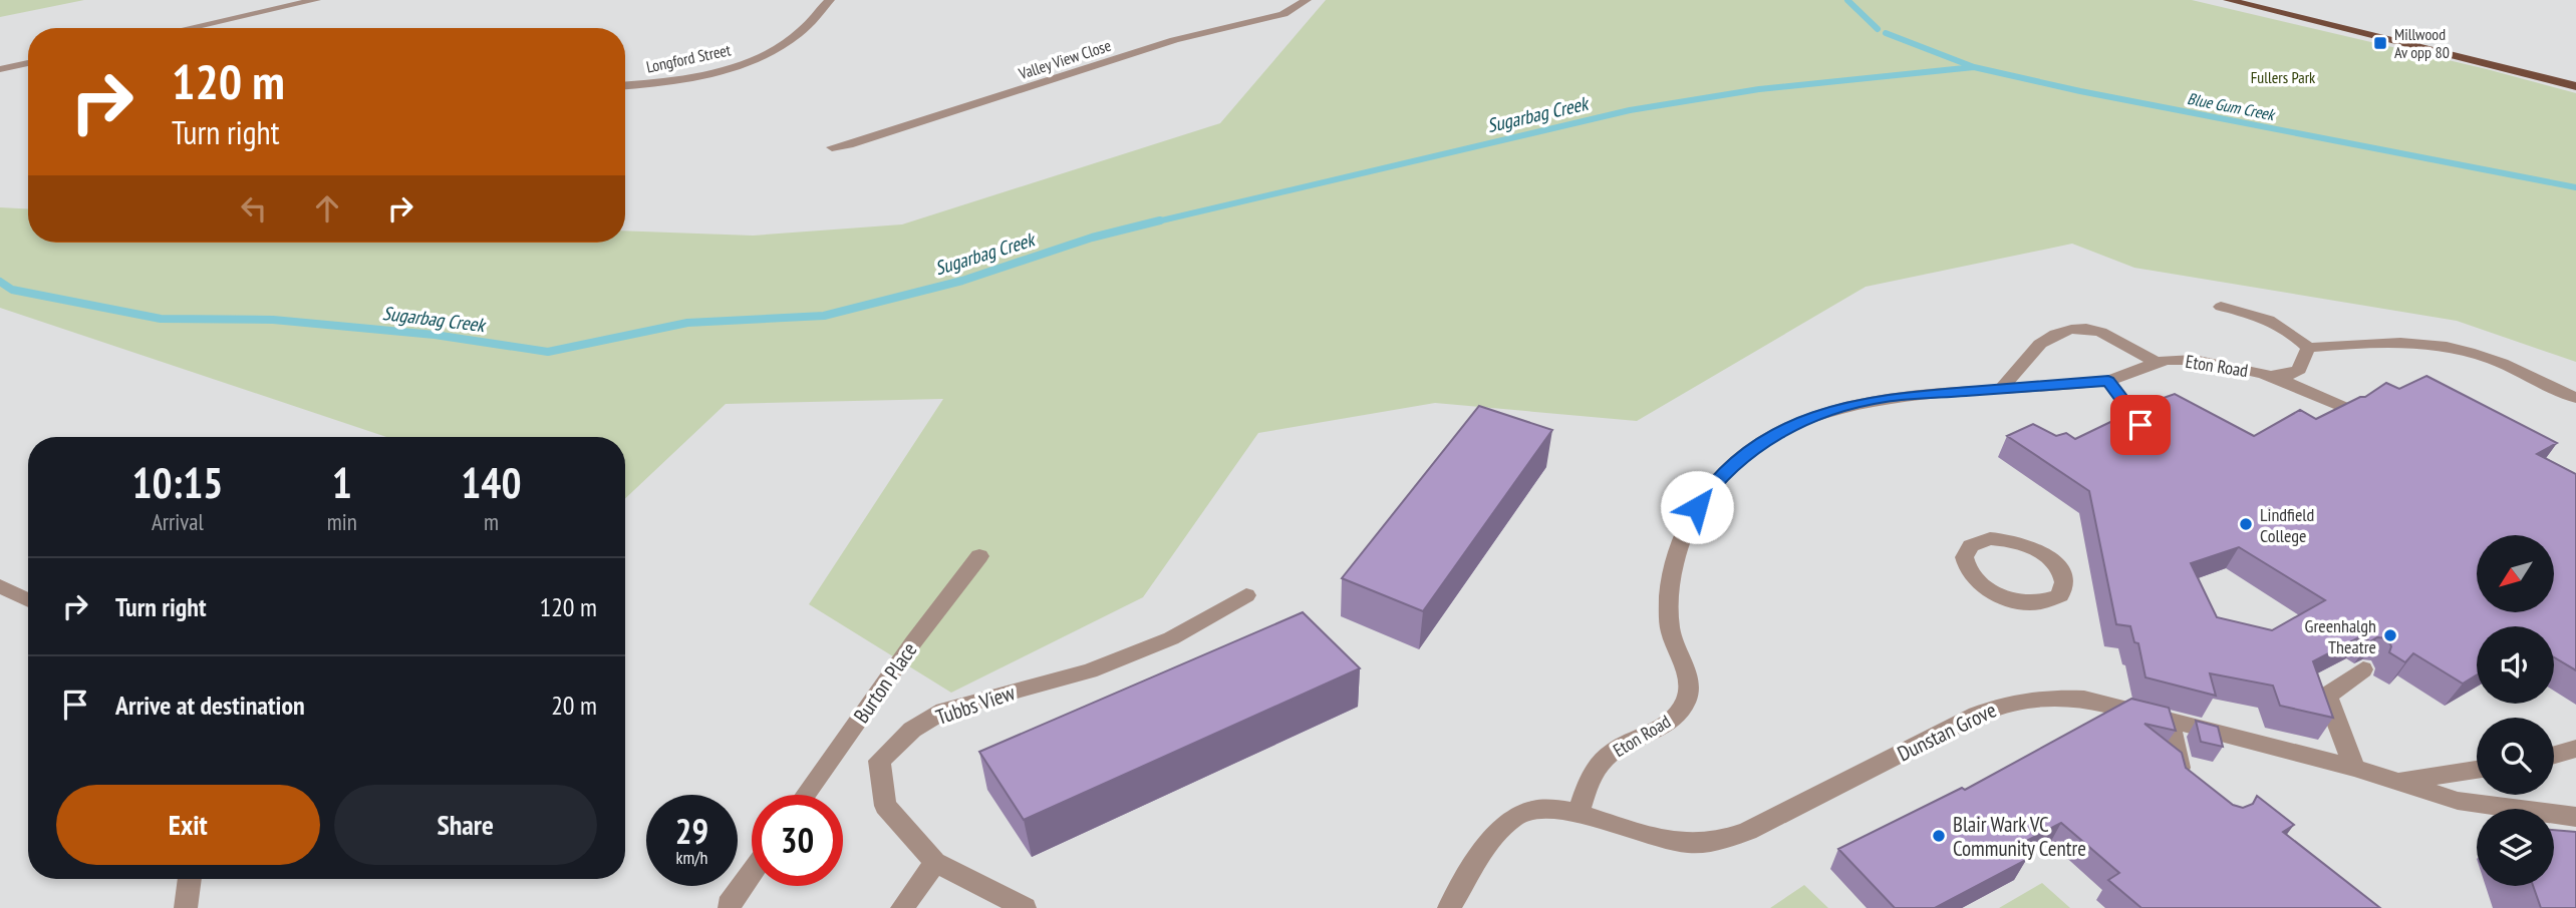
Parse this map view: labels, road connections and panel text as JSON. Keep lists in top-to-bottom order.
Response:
{
  "streets": {
    "street": [
      "Longford Street",
      "Valley View Close",
      "Eton Road",
      "Burton Place",
      "Tubbs View",
      "Dunstan Grove"
    ]
  },
  "crossings": [
    ["Eton Road", "Dunstan Grove"]
  ],
  "water": ["Blue Gum Creek", "Sugarbag Creek"],
  "parks": ["Fullers Park"],
  "places": {
    "transit": ["Millwood Av opp 80"],
    "other": ["Lindfield College", "Greenhalgh Theatre", "Blair Wark VC Community Centre"]
  },
  "north": "bottom left",
  "page": {
    "turn": ["120 m", "Turn right"],
    "eta": [
      "10:15",
      "Arrival",
      "1",
      "min",
      "140",
      "m"
    ],
    "list": [
      {
        "name": "Turn right",
        "value": "120 m"
      },
      {
        "name": "Arrive at destination",
        "value": "20 m"
      }
    ],
    "buttons": ["Exit", "Share"],
    "speed": "29 km/h",
    "limit": "30"
  }
}
